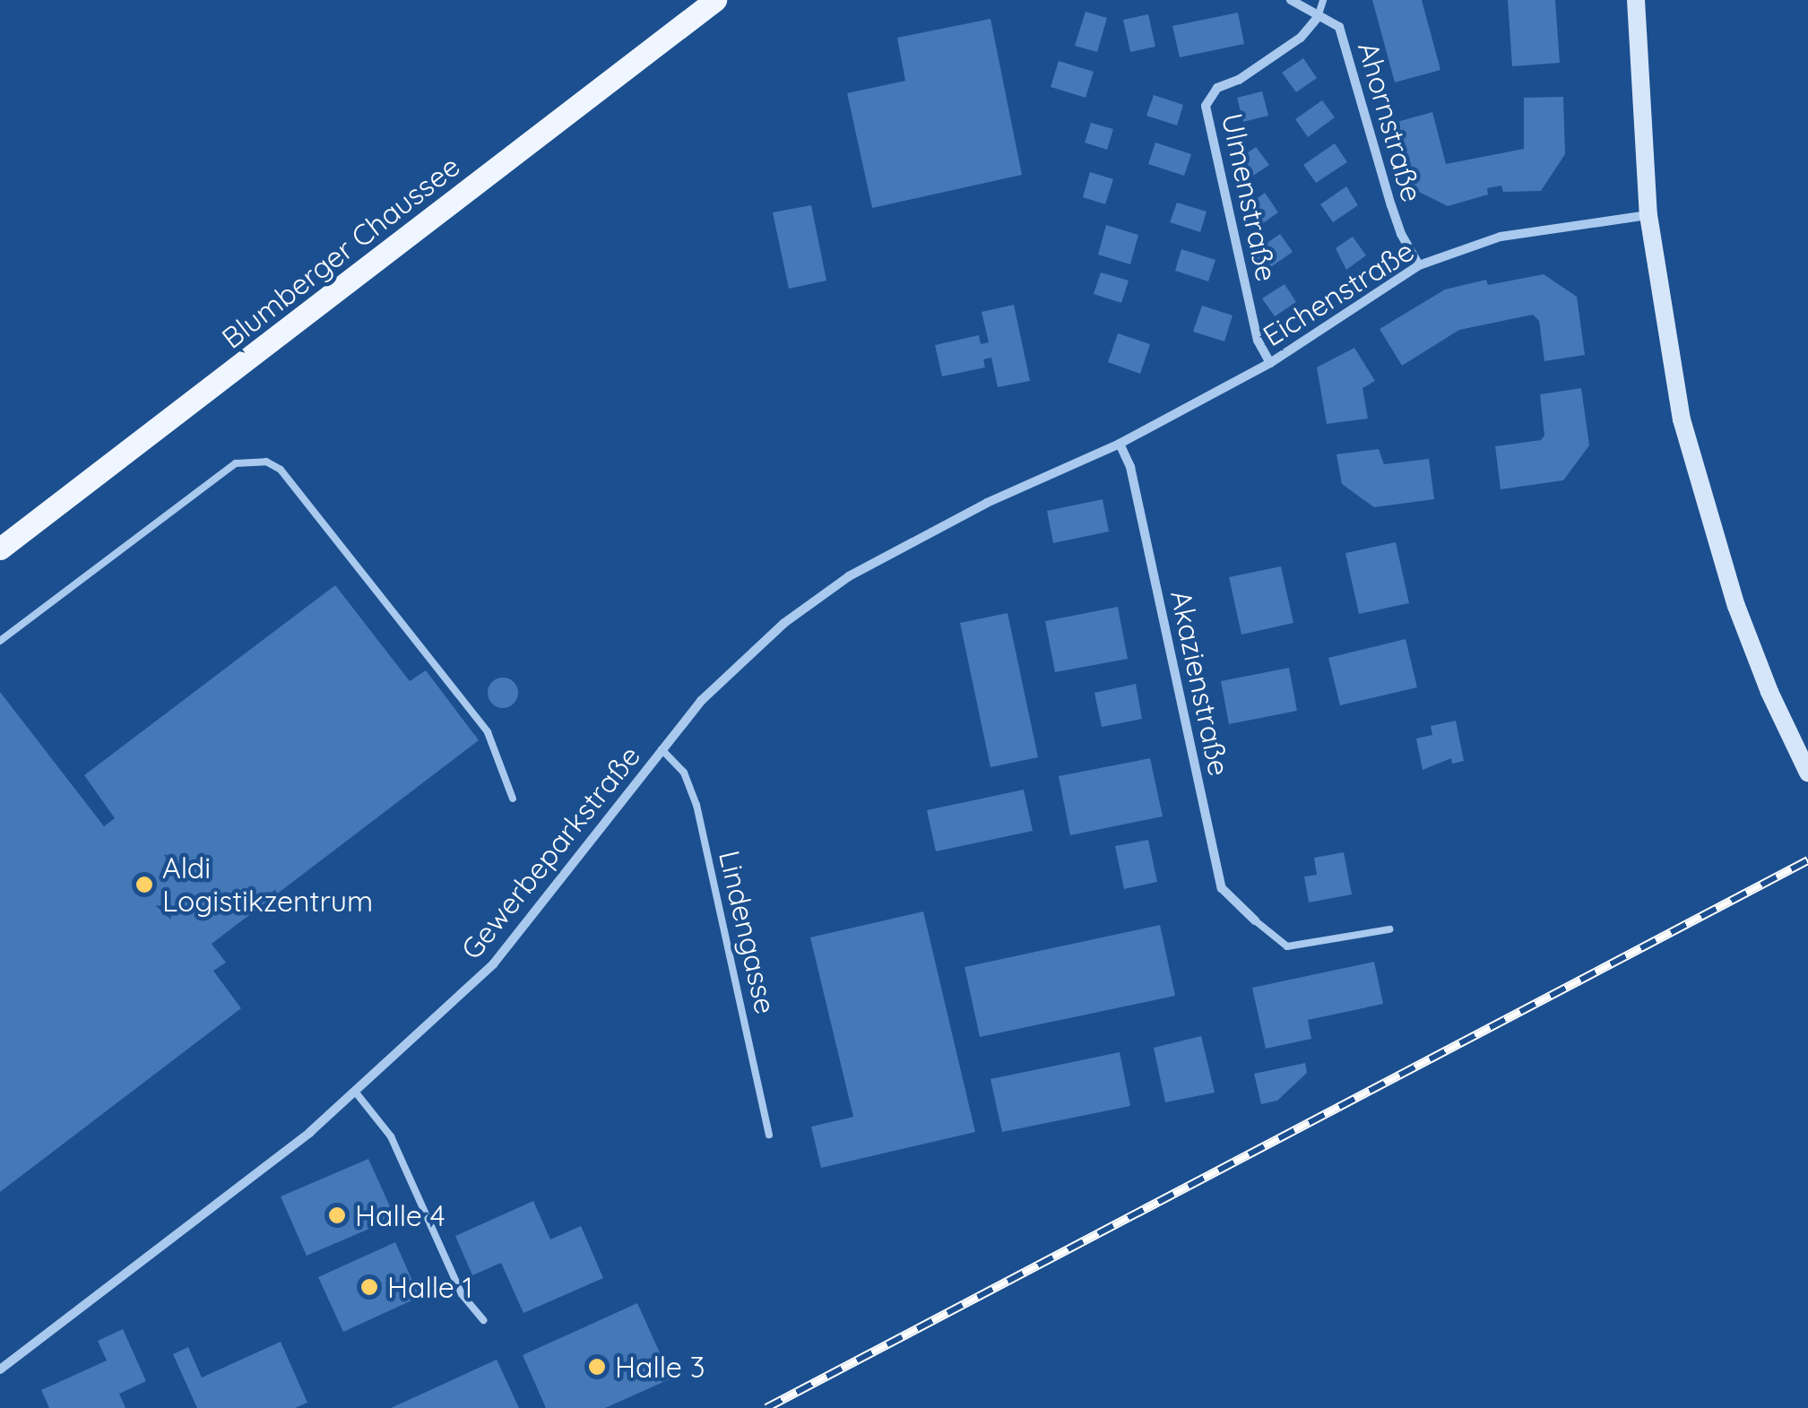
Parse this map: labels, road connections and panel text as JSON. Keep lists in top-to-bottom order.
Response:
{
  "streets": {
    "main road": ["Blumberger Chaussee"],
    "street": [
      "Ahornstraße",
      "Ulmenstraße",
      "Eichenstraße",
      "Akazienstraße",
      "Gewerbeparkstraße"
    ],
    "lane": ["Lindengasse"]
  },
  "crossings": [
    ["Ahornstraße", "Ulmenstraße"],
    ["Ahornstraße", "Eichenstraße"],
    ["Ulmenstraße", "Eichenstraße"],
    ["Eichenstraße", "Akazienstraße"],
    ["Eichenstraße", "Gewerbeparkstraße"],
    ["Akazienstraße", "Gewerbeparkstraße"],
    ["Gewerbeparkstraße", "Lindengasse"]
  ],
  "places": [
    "Aldi Logistikzentrum",
    "Halle 4",
    "Halle 1",
    "Halle 3"
  ]
}
